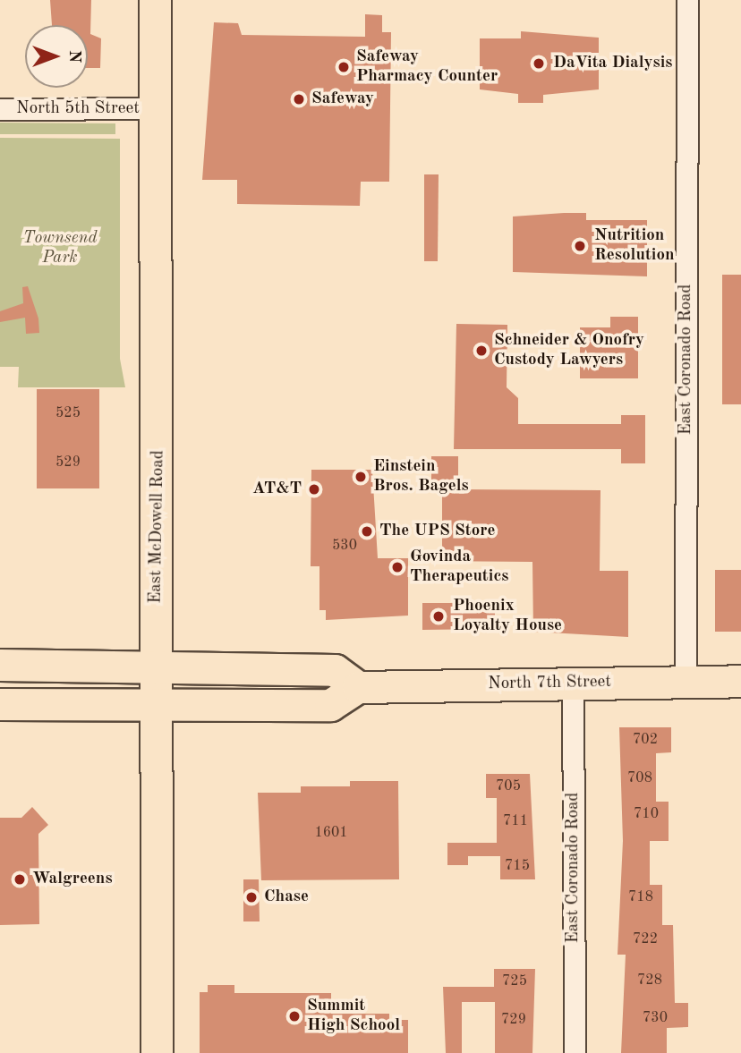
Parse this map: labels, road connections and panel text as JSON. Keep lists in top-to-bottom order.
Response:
{
  "streets": {
    "main road": ["East McDowell Road", "North 7th Street"],
    "street": ["North 5th Street", "East Coronado Road"]
  },
  "crossings": [
    ["North 5th Street", "East McDowell Road"],
    ["East Coronado Road", "North 7th Street"]
  ],
  "parks": ["Townsend Park"],
  "places": [
    "DaVita Dialysis",
    "Safeway Pharmacy Counter",
    "Safeway",
    "Nutrition Resolution",
    "Schneider & Onofry Custody Lawyers",
    "Einstein Bros. Bagels",
    "AT&T",
    "The UPS Store",
    "Govinda Therapeutics",
    "Phoenix Loyalty House",
    "Walgreens",
    "Chase",
    "Summit High School"
  ],
  "house_numbers": [
    "525",
    "529",
    "530",
    "702",
    "708",
    "705",
    "710",
    "711",
    "1601",
    "715",
    "718",
    "722",
    "728",
    "725",
    "730",
    "729"
  ],
  "north": "right"
}
